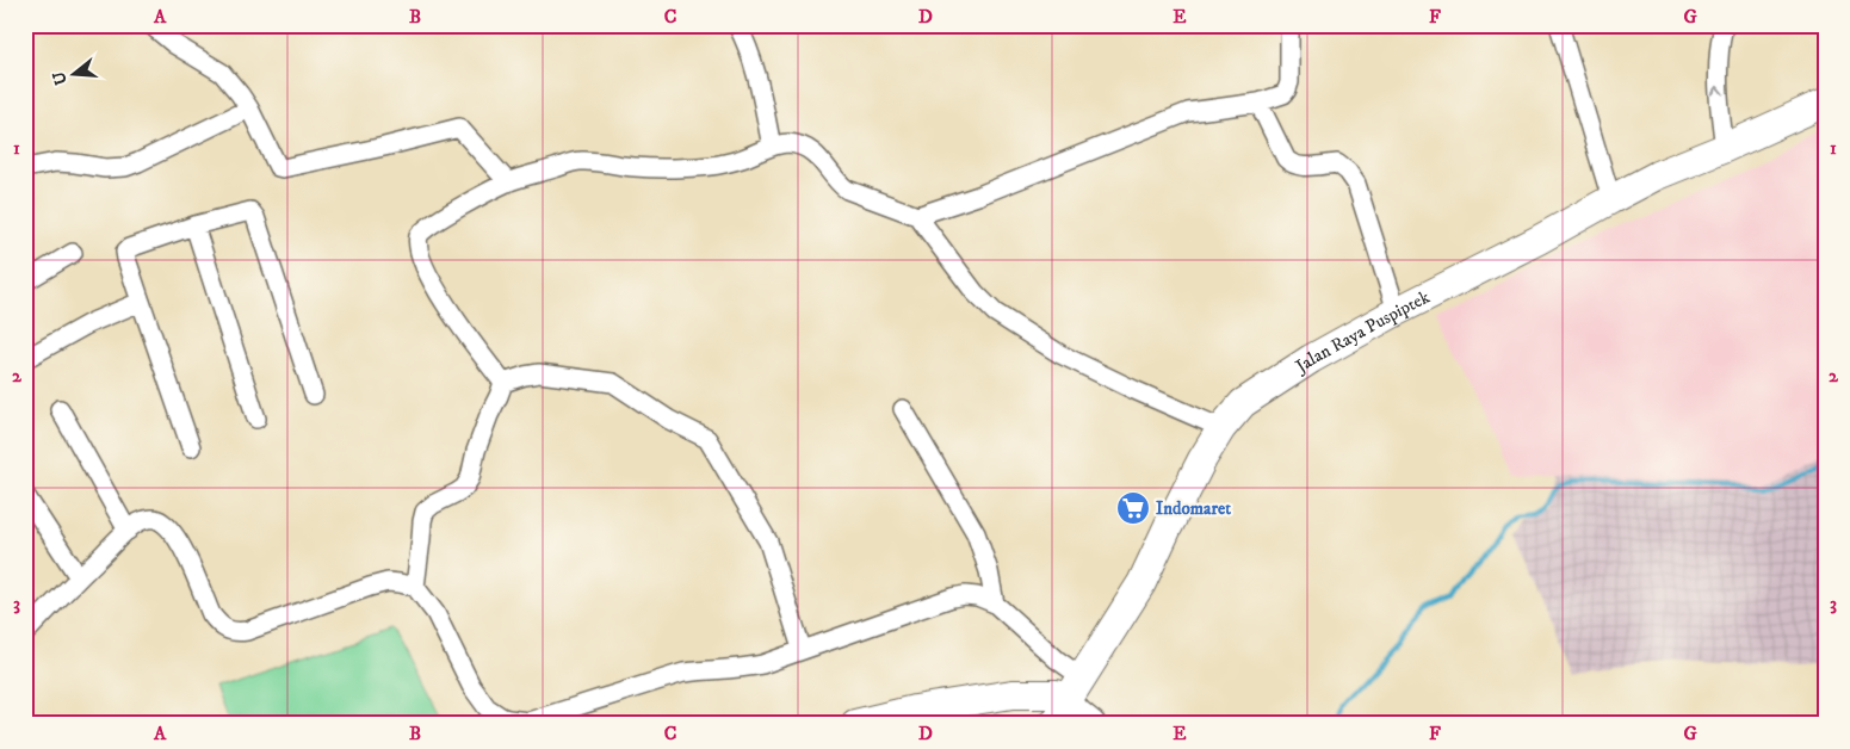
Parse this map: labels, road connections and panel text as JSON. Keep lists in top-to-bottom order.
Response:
{
  "streets": {
    "main road": ["Jalan Raya Puspiptek"]
  },
  "places": {
    "supermarket": ["Indomaret"]
  },
  "north": "left",
  "grid": {
    "columns": [
      "A",
      "B",
      "C",
      "D",
      "E",
      "F",
      "G"
    ],
    "rows": ["1", "2", "3"]
  }
}
